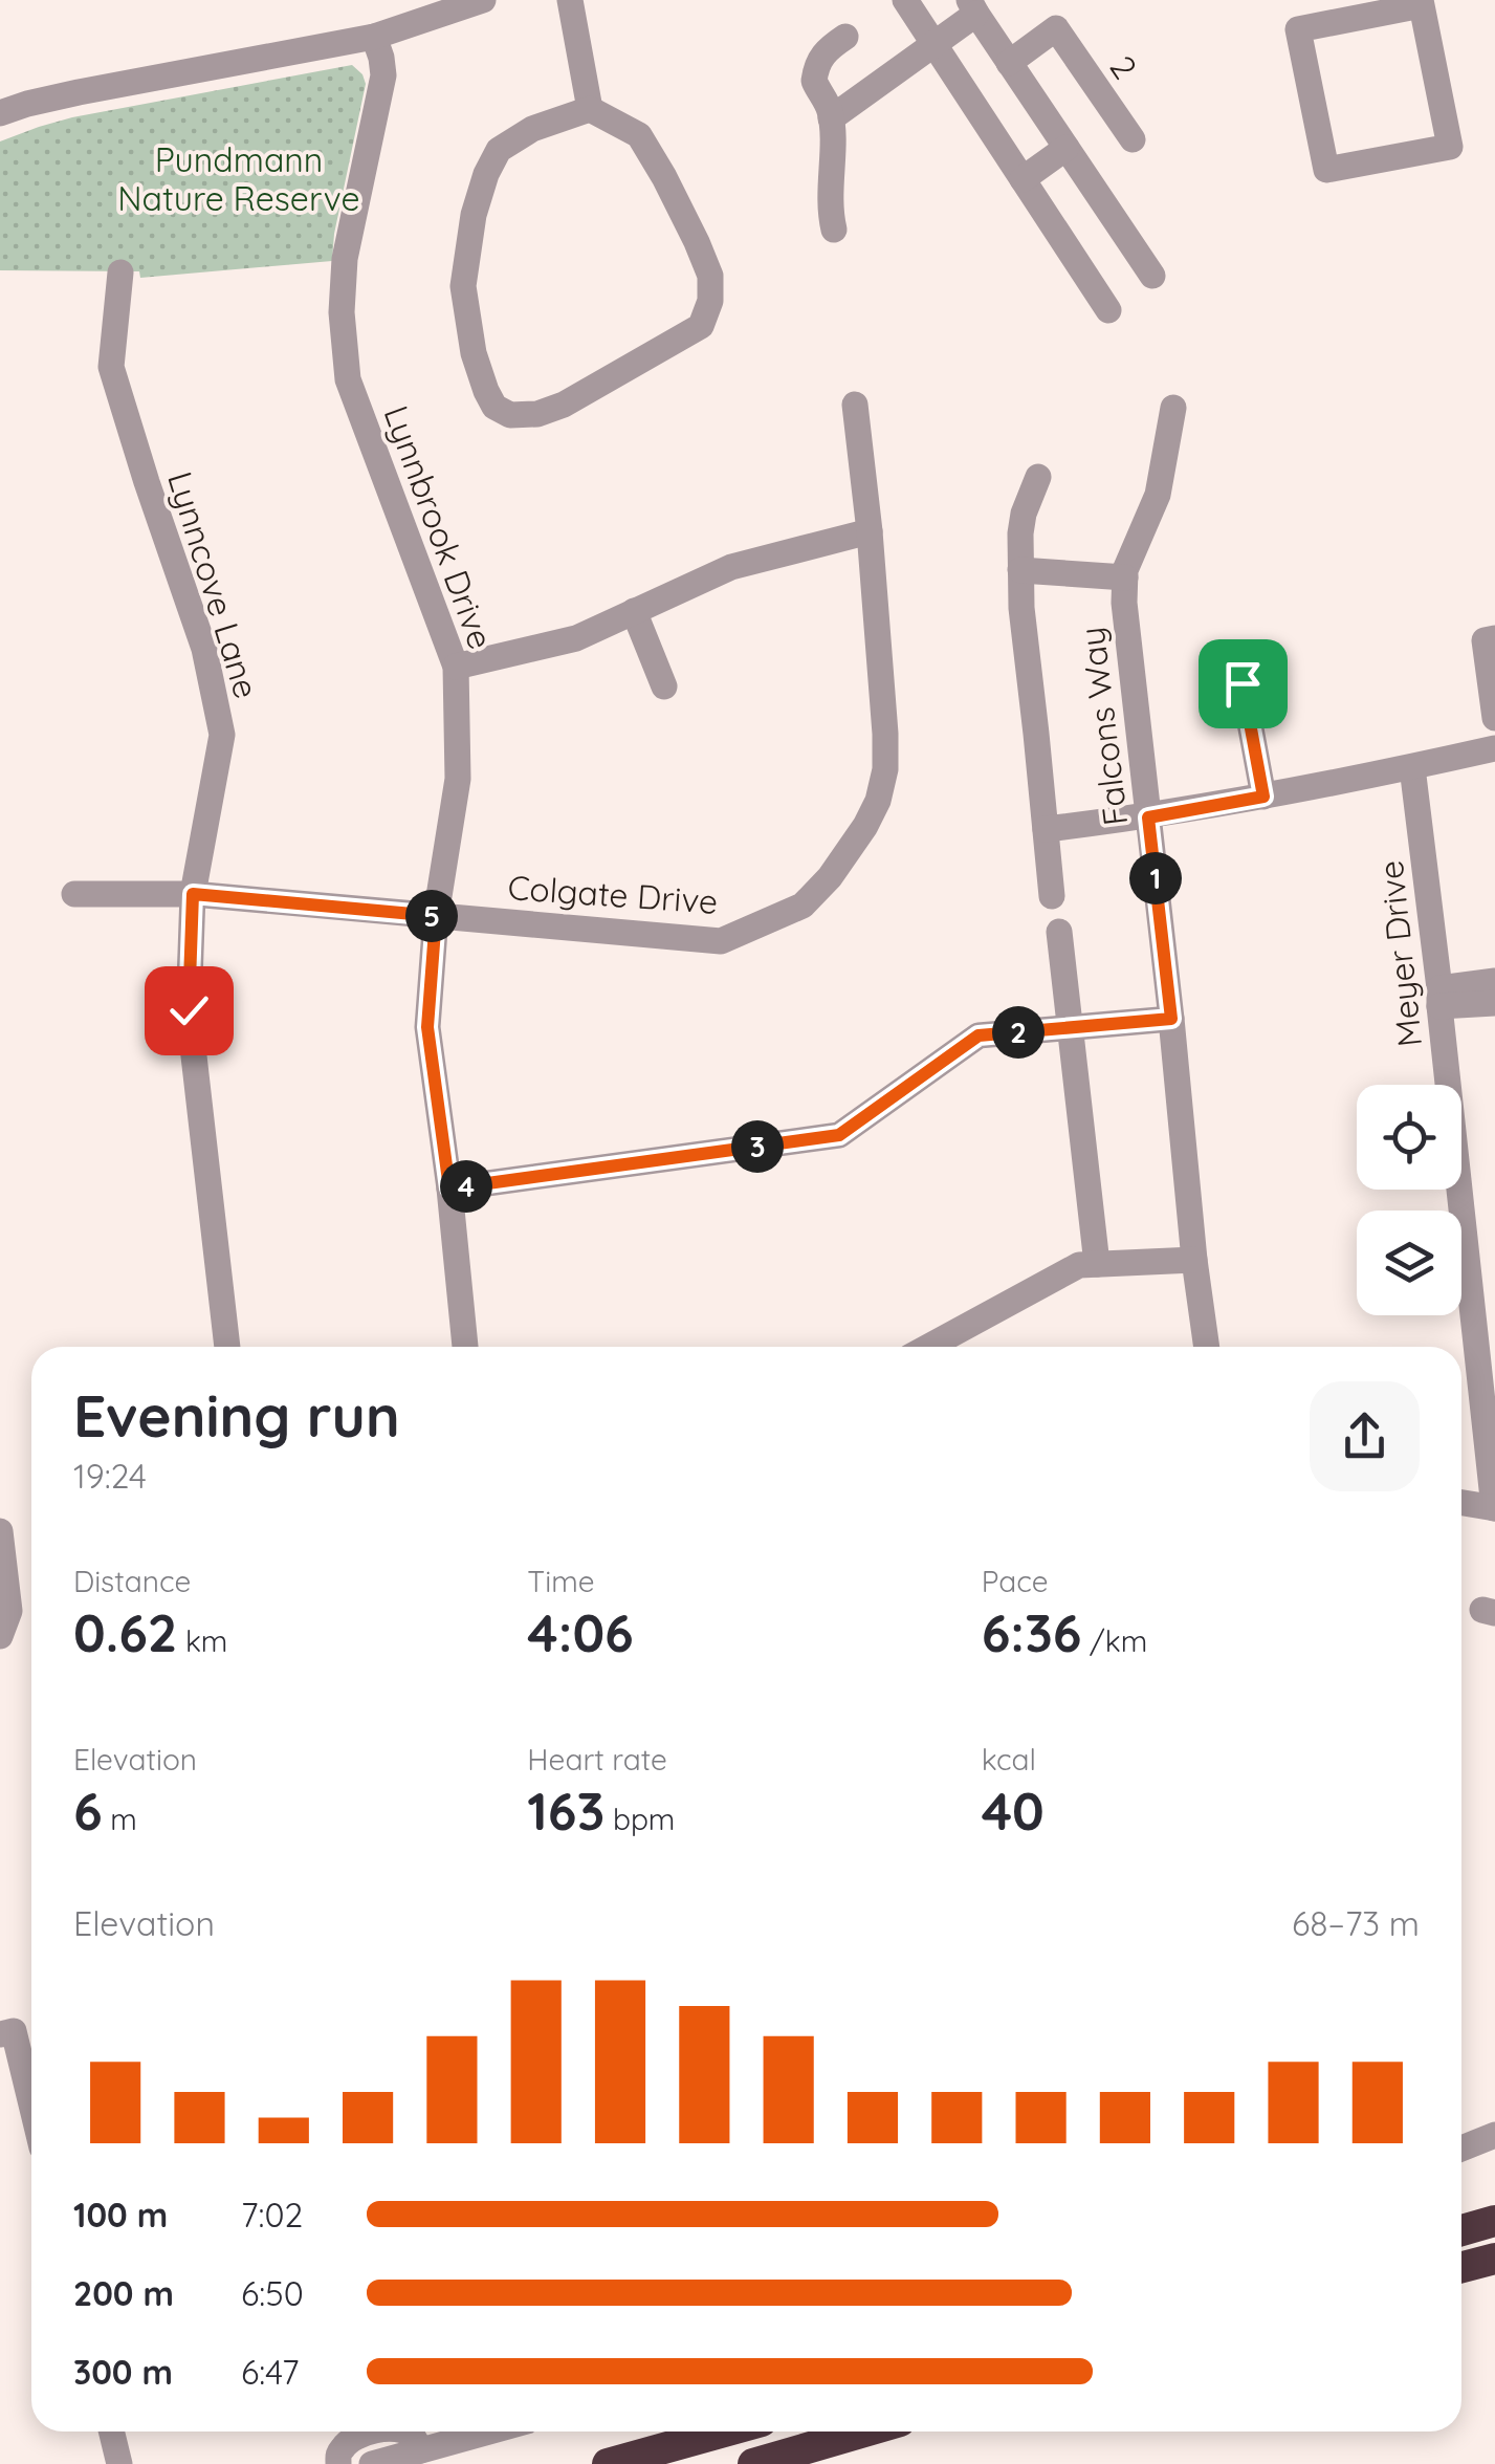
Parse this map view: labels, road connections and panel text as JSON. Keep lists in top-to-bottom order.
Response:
{
  "streets": {
    "street": [
      "2",
      "Lynnbrook Drive",
      "Lynncove Lane",
      "Falcons Way",
      "Colgate Drive",
      "Meyer Drive"
    ]
  },
  "crossings": [
    ["Lynnbrook Drive", "Colgate Drive"],
    ["Lynncove Lane", "Colgate Drive"]
  ],
  "parks": ["Pundmann Nature Reserve"],
  "page": {
    "pins": [
      "1",
      "5",
      "2",
      "3",
      "4"
    ],
    "heading": ["Evening run", "19:24"],
    "stats": [
      ["Distance", "0.62 km"],
      ["Time", "4:06"],
      ["Pace", "6:36 /km"],
      ["Elevation", "6 m"],
      ["Heart rate", "163 bpm"],
      ["kcal", "40"]
    ],
    "chart": ["Elevation", "68–73 m"],
    "list": [
      {
        "name": "100 m",
        "note": "7:02"
      },
      {
        "name": "200 m",
        "note": "6:50"
      },
      {
        "name": "300 m",
        "note": "6:47"
      }
    ]
  }
}
